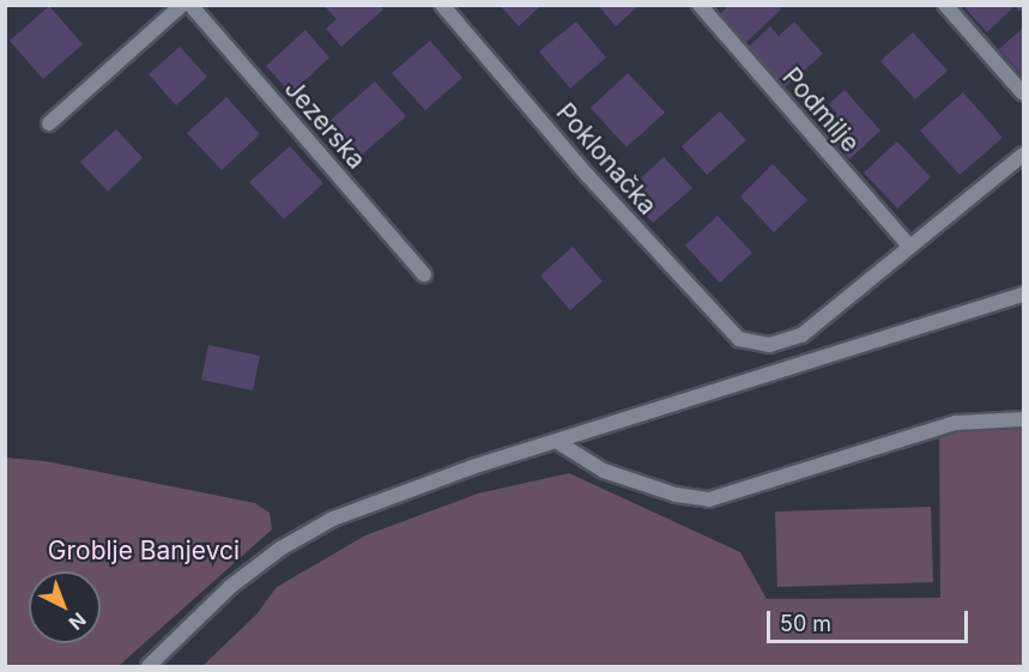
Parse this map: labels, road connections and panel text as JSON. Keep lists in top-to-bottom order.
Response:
{
  "streets": {
    "street": ["Podmilje", "Jezerska", "Poklonačka"]
  },
  "crossings": [
    ["Podmilje", "Poklonačka"]
  ],
  "parks": ["Groblje Banjevci"],
  "scale_bar": "50 m",
  "north": "bottom right"
}
